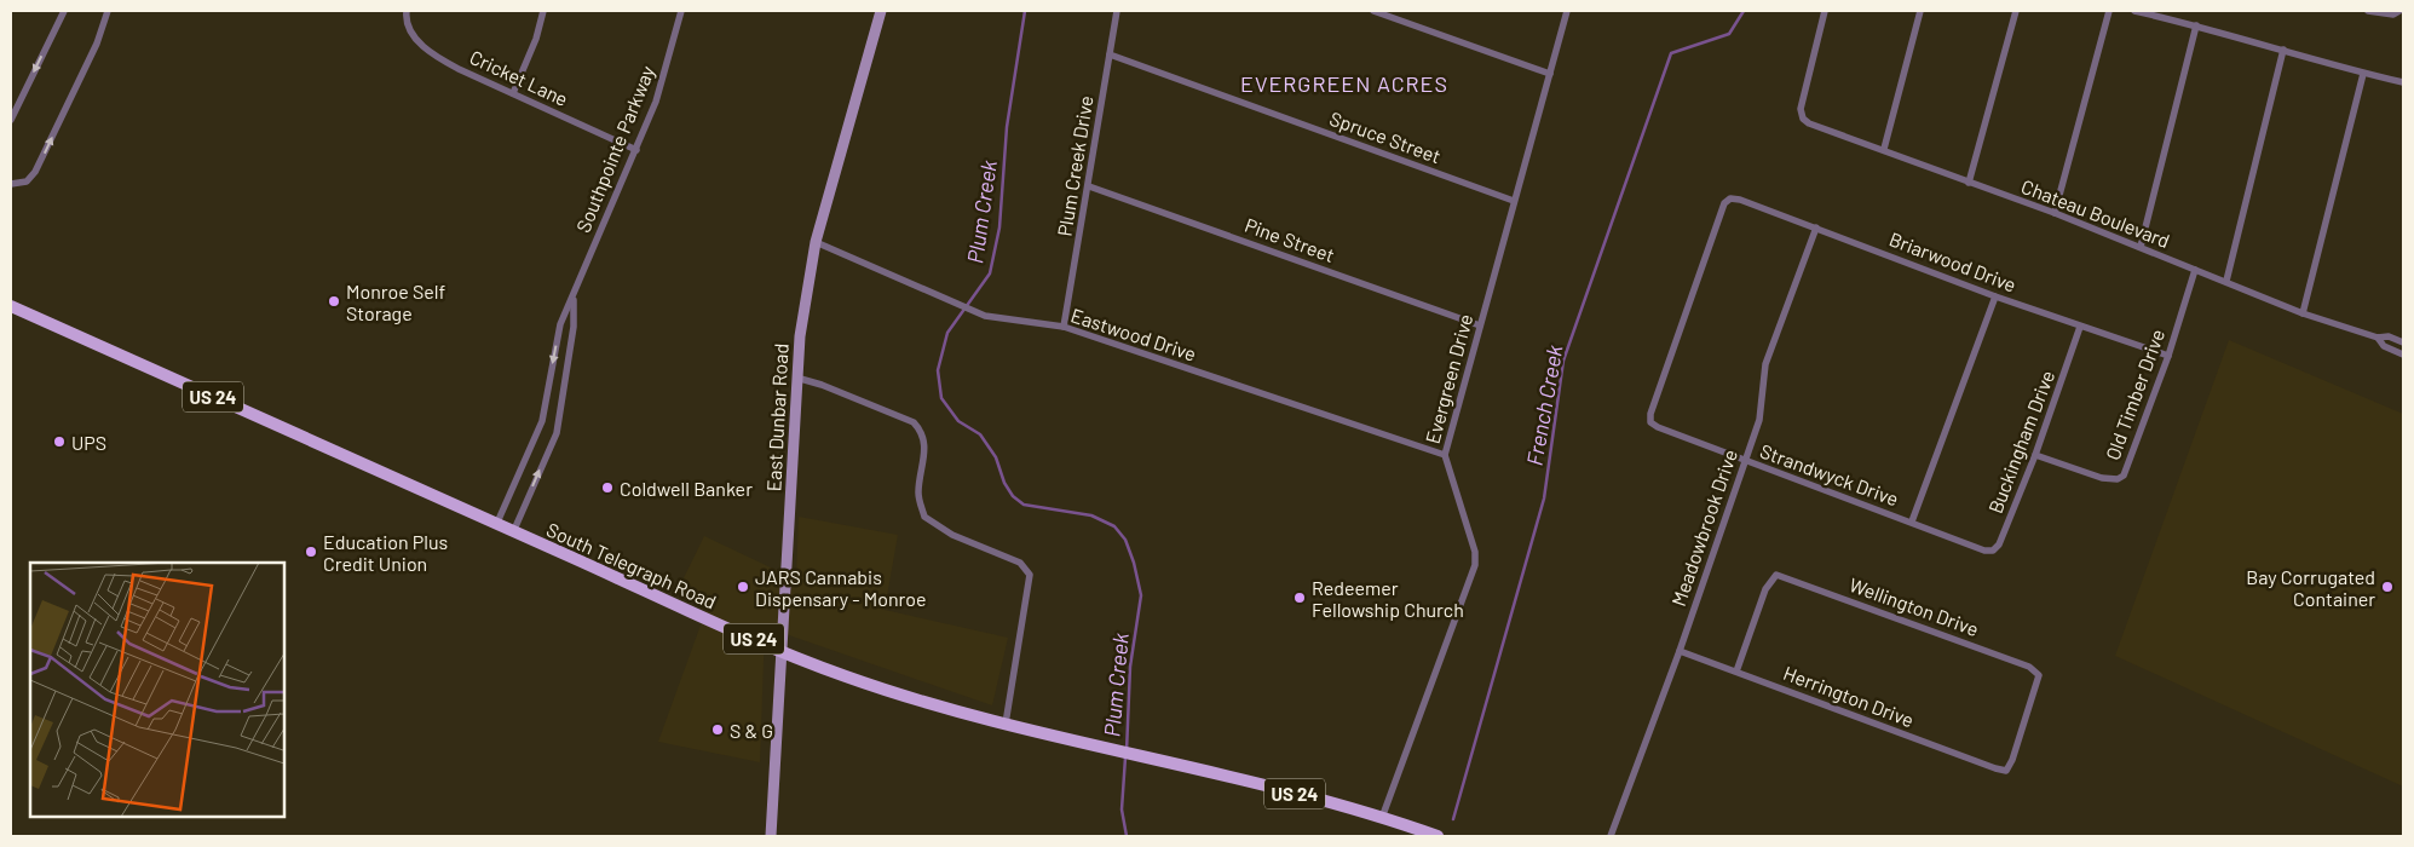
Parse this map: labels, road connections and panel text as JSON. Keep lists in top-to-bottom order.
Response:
{
  "streets": {
    "main road": ["US 24", "South Telegraph Road"],
    "street": [
      "Cricket Lane",
      "Spruce Street",
      "Southpointe Parkway",
      "Plum Creek Drive",
      "Chateau Boulevard",
      "Pine Street",
      "Briarwood Drive",
      "Eastwood Drive",
      "Evergreen Drive",
      "Old Timber Drive",
      "East Dunbar Road",
      "Buckingham Drive",
      "Strandwyck Drive",
      "Meadowbrook Drive",
      "Wellington Drive",
      "Herrington Drive"
    ]
  },
  "crossings": [
    ["Cricket Lane", "Southpointe Parkway"],
    ["Spruce Street", "Plum Creek Drive"],
    ["Spruce Street", "Evergreen Drive"],
    ["Southpointe Parkway", "South Telegraph Road"],
    ["Plum Creek Drive", "Pine Street"],
    ["Plum Creek Drive", "Eastwood Drive"],
    ["Chateau Boulevard", "Old Timber Drive"],
    ["Pine Street", "Evergreen Drive"],
    ["Briarwood Drive", "Old Timber Drive"],
    ["Briarwood Drive", "Buckingham Drive"],
    ["Briarwood Drive", "Strandwyck Drive"],
    ["Briarwood Drive", "Meadowbrook Drive"],
    ["Eastwood Drive", "Evergreen Drive"],
    ["Eastwood Drive", "East Dunbar Road"],
    ["Evergreen Drive", "South Telegraph Road"],
    ["Old Timber Drive", "Buckingham Drive"],
    ["East Dunbar Road", "South Telegraph Road"],
    ["Buckingham Drive", "Strandwyck Drive"],
    ["Strandwyck Drive", "Meadowbrook Drive"],
    ["Meadowbrook Drive", "Herrington Drive"],
    ["Wellington Drive", "Herrington Drive"]
  ],
  "districts": ["EVERGREEN ACRES"],
  "water": ["Plum Creek", "French Creek"],
  "places": [
    "Monroe Self Storage",
    "UPS",
    "Coldwell Banker",
    "Education Plus Credit Union",
    "JARS Cannabis Dispensary - Monroe",
    "Bay Corrugated Container",
    "Redeemer Fellowship Church",
    "S & G"
  ]
}
